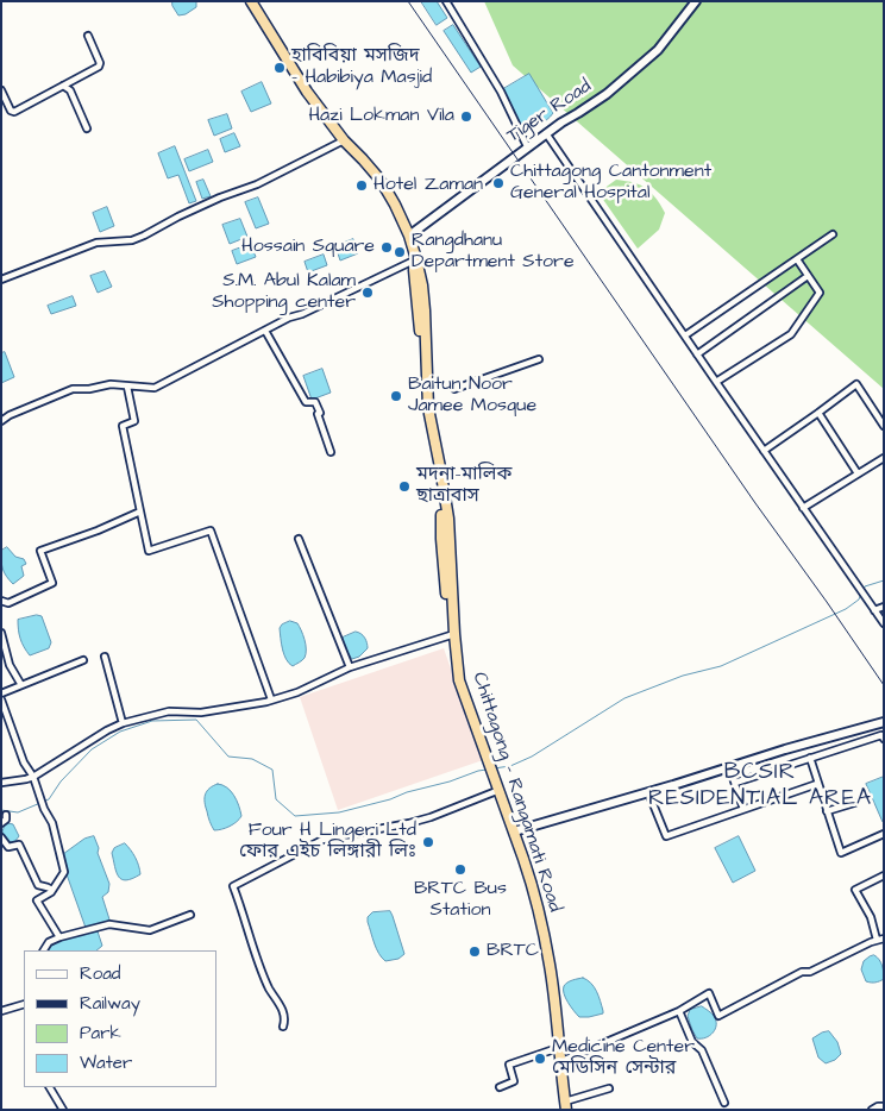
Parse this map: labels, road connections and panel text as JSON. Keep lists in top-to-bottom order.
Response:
{
  "streets": {
    "highway": ["Chittagong - Rangamati Road"],
    "street": ["Tiger Road"]
  },
  "crossings": [
    ["Tiger Road", "Chittagong - Rangamati Road"]
  ],
  "districts": ["BCSIR RESIDENTIAL AREA"],
  "places": [
    "হাবিবিয়া মসজিদ - Habibiya Masjid",
    "Hazi Lokman Vila",
    "Chittagong Cantonment General Hospital",
    "Hotel Zaman",
    "Hossain Square",
    "Rangdhanu Department Store",
    "S.M. Abul Kalam Shopping center",
    "Baitun Noor Jamee Mosque",
    "মদনা-মালিক ছাত্রাবাস",
    "Four H Lingeri Ltd ফোর এইচ লিঙ্গারী লিঃ",
    "BRTC Bus Station",
    "BRTC",
    "Medicine Center মেডিসিন সেন্টার"
  ],
  "legend": [
    "Road",
    "Railway",
    "Park",
    "Water"
  ]
}
